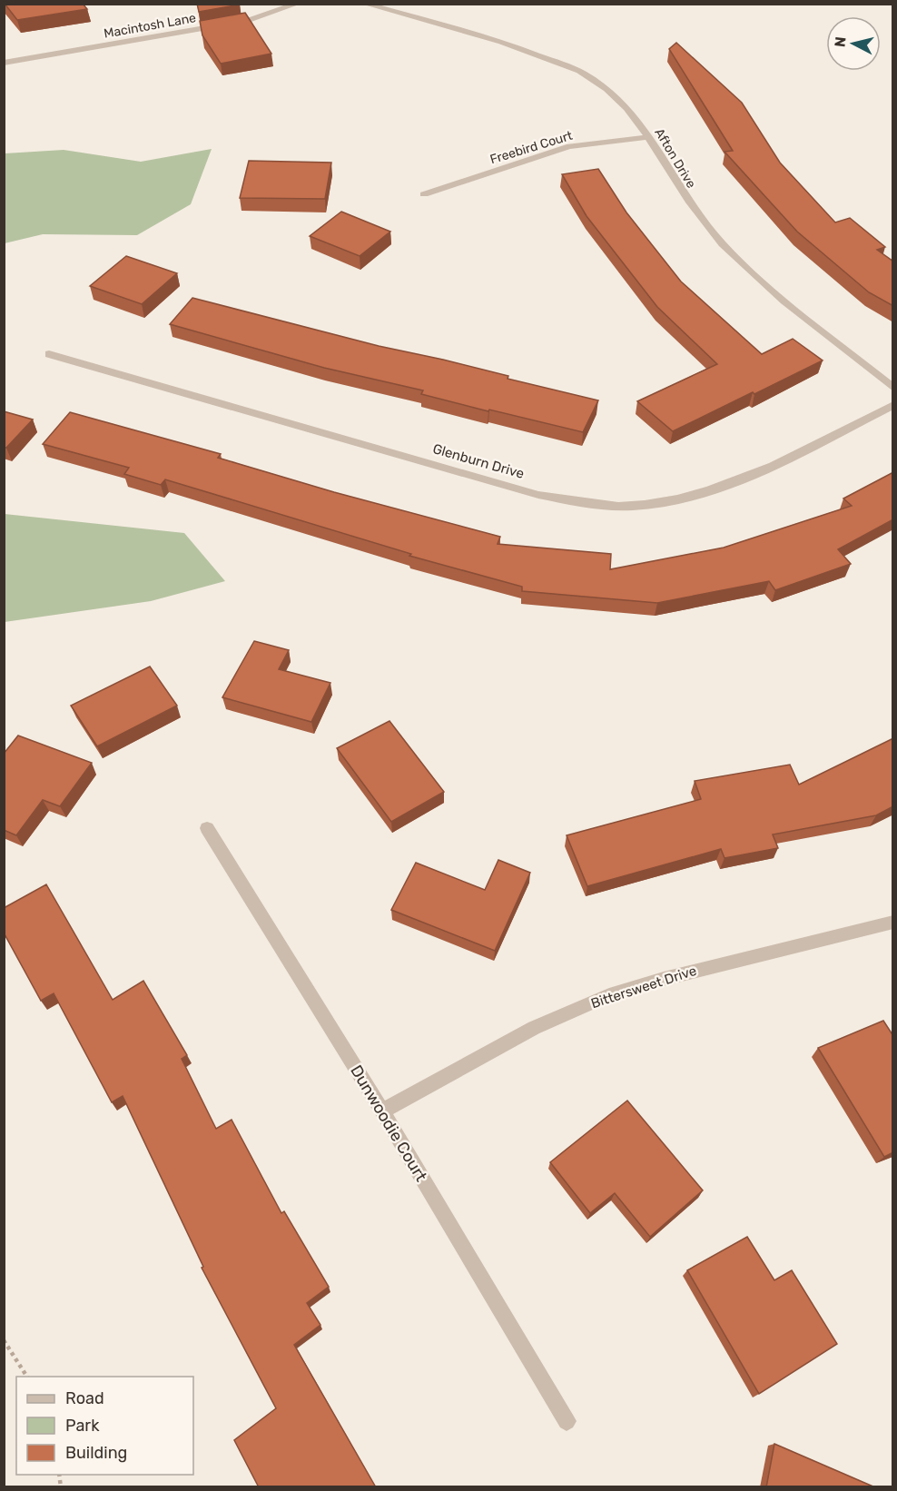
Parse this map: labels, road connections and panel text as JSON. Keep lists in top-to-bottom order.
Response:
{
  "streets": {
    "street": [
      "Macintosh Lane",
      "Freebird Court",
      "Afton Drive",
      "Glenburn Drive",
      "Bittersweet Drive",
      "Dunwoodie Court"
    ]
  },
  "crossings": [
    ["Freebird Court", "Afton Drive"],
    ["Bittersweet Drive", "Dunwoodie Court"]
  ],
  "legend": ["Road", "Park", "Building"],
  "north": "left"
}
